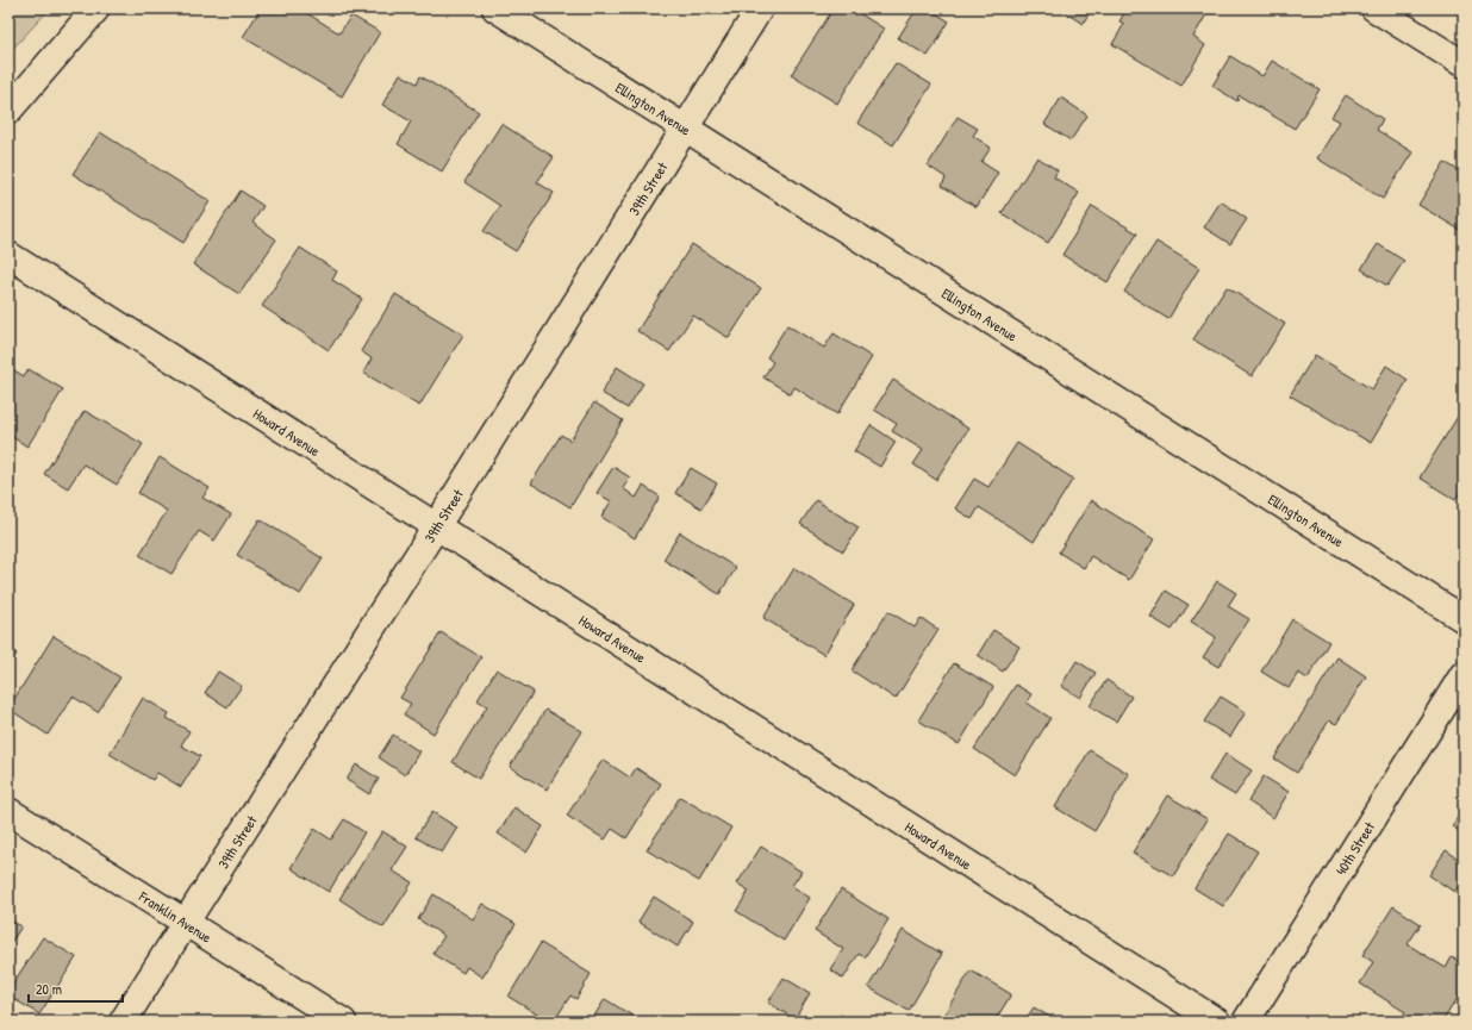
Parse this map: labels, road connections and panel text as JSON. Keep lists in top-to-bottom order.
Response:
{
  "streets": {
    "street": [
      "Ellington Avenue",
      "39th Street",
      "Howard Avenue",
      "40th Street",
      "Franklin Avenue"
    ]
  },
  "crossings": [
    ["Ellington Avenue", "39th Street"],
    ["39th Street", "Howard Avenue"],
    ["39th Street", "Franklin Avenue"]
  ],
  "scale_bar": "20 m"
}
